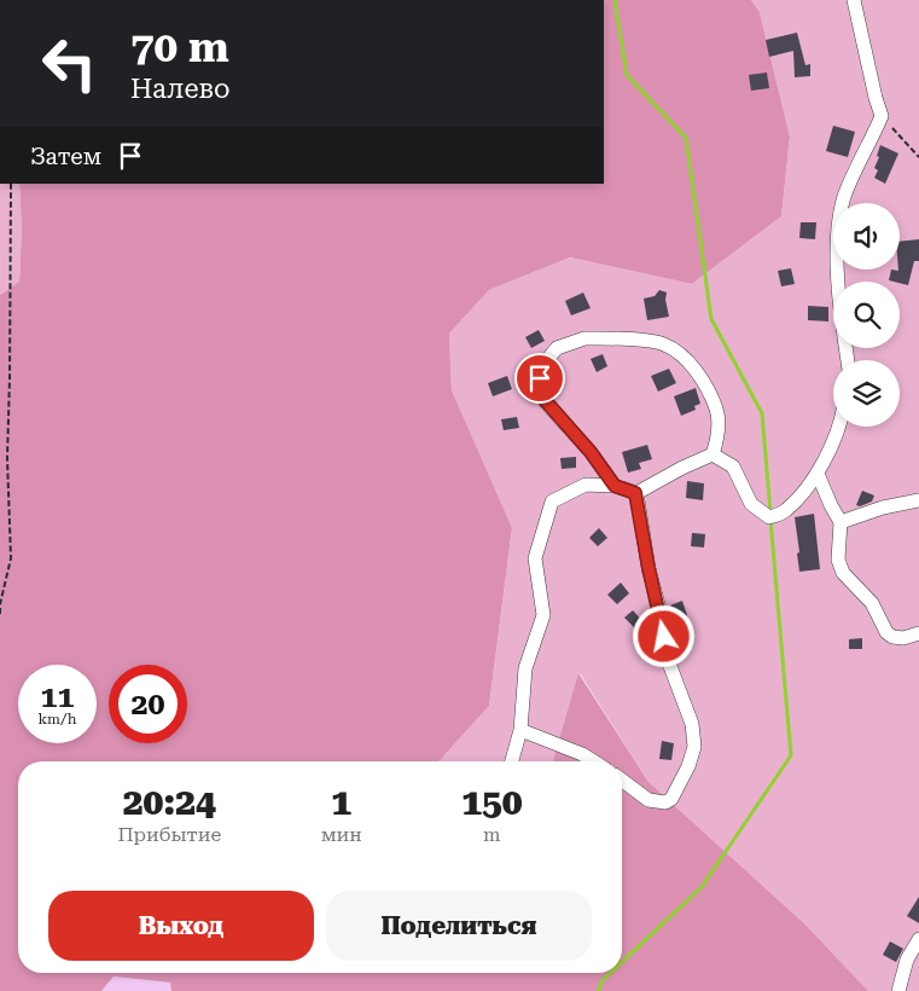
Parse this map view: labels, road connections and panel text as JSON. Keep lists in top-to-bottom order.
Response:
{
  "page": {
    "turn": ["70 m", "Налево"],
    "then": "Затем",
    "speed": "11 km/h",
    "limit": "20",
    "eta": [
      "20:24",
      "Прибытие",
      "1",
      "мин",
      "150",
      "m"
    ],
    "buttons": ["Выход", "Поделиться"]
  }
}
